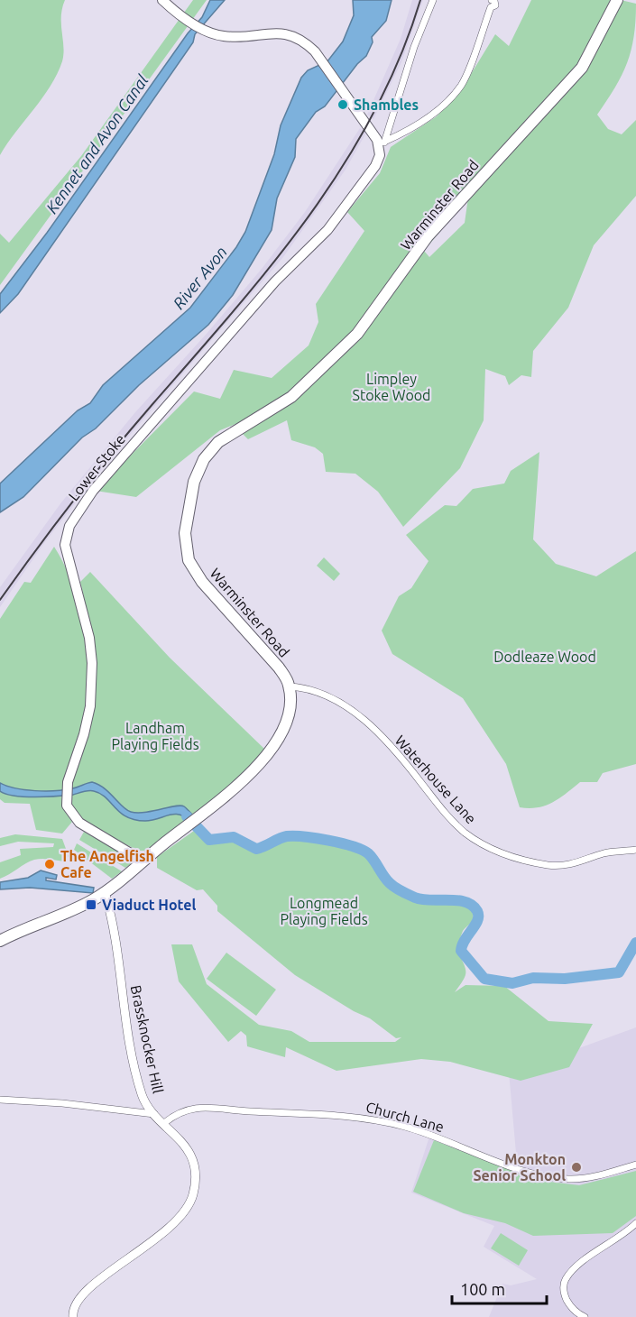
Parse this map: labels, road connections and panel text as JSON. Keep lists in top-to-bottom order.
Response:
{
  "streets": {
    "highway": ["Warminster Road"],
    "main road": ["Lower Stoke"],
    "street": ["Waterhouse Lane", "Brassknocker Hill", "Church Lane"]
  },
  "crossings": [
    ["Warminster Road", "Waterhouse Lane"],
    ["Brassknocker Hill", "Church Lane"]
  ],
  "water": ["Kennet and Avon Canal", "River Avon"],
  "parks": [
    "Limpley Stoke Wood",
    "Dodleaze Wood",
    "Landham Playing Fields",
    "Longmead Playing Fields"
  ],
  "places": {
    "other": ["Shambles", "The Angelfish Cafe", "Monkton Senior School"],
    "transit": ["Viaduct Hotel"]
  },
  "scale_bar": "100 m"
}
